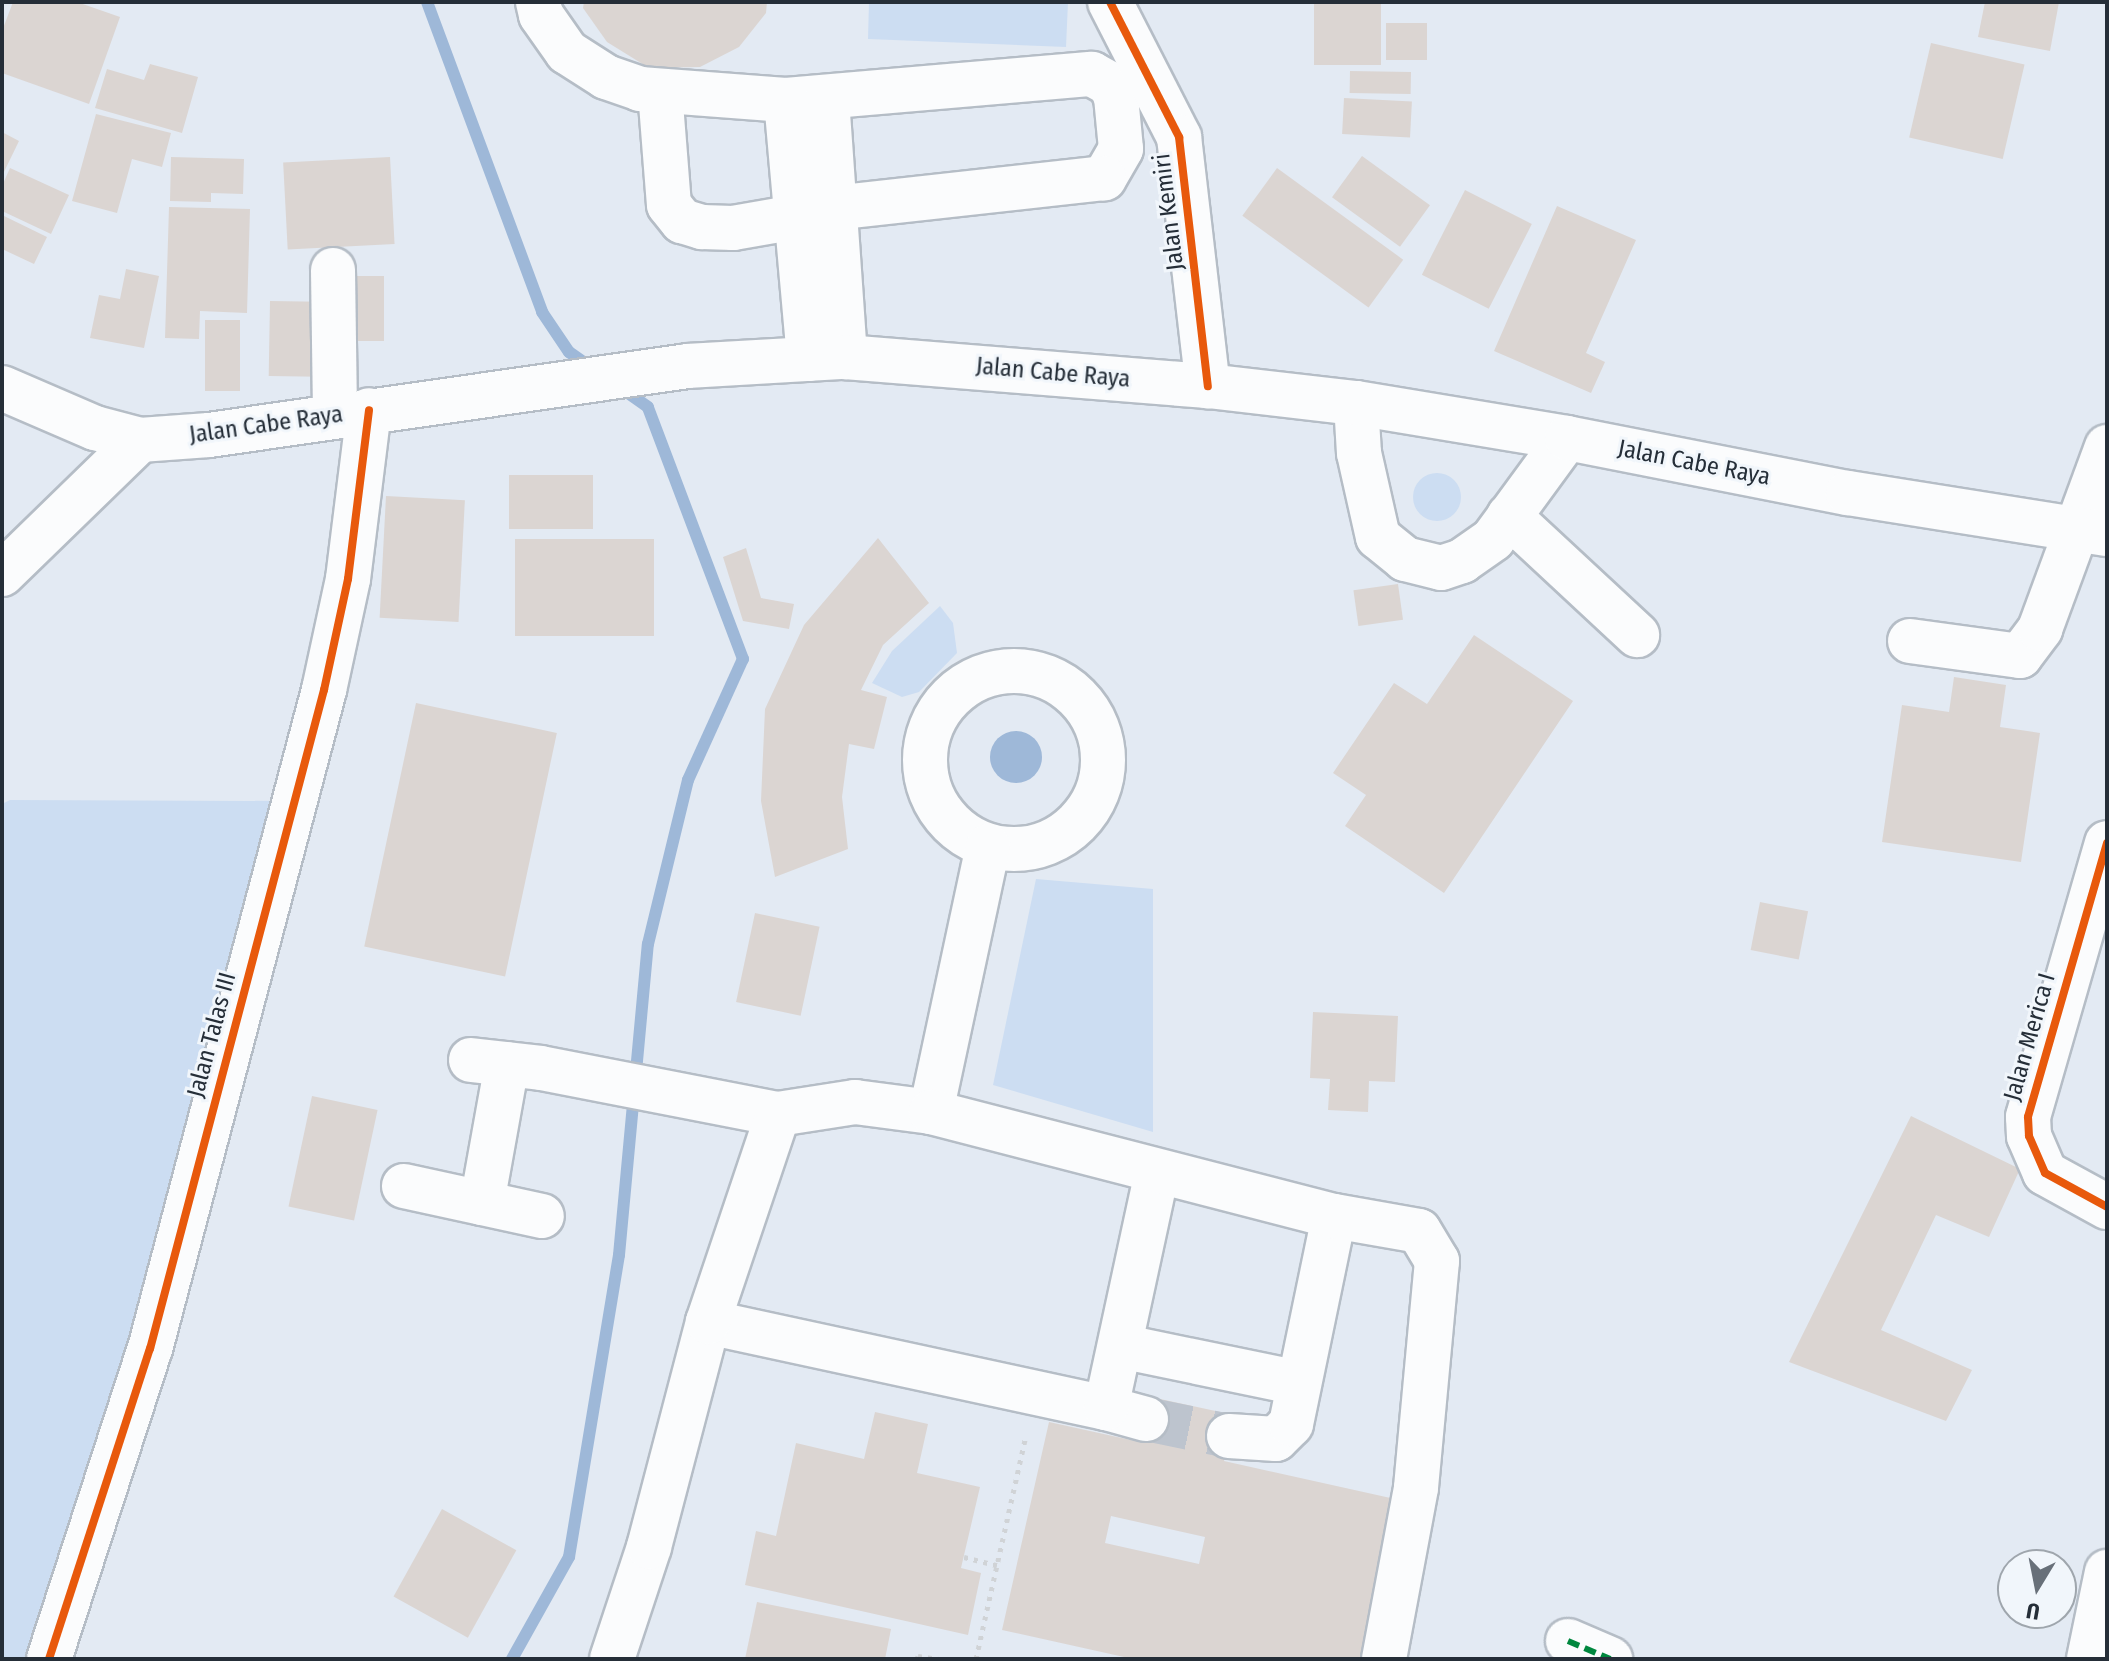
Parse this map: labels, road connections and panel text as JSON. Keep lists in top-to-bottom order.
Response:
{
  "streets": {
    "street": [
      "Jalan Kemiri",
      "Jalan Cabe Raya",
      "Jalan Talas III",
      "Jalan Merica I"
    ]
  },
  "crossings": [
    ["Jalan Kemiri", "Jalan Cabe Raya"],
    ["Jalan Cabe Raya", "Jalan Talas III"]
  ],
  "north": "bottom"
}
